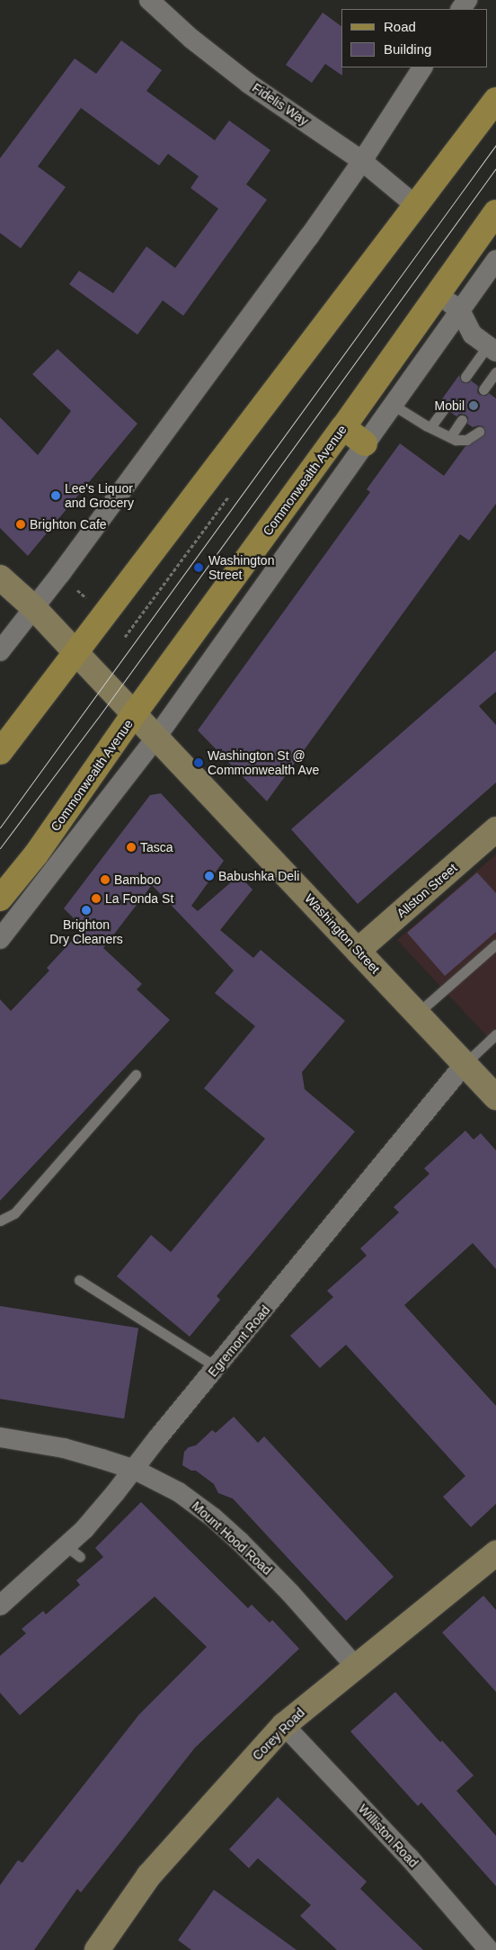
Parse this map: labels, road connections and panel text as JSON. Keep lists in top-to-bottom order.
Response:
{
  "streets": {
    "main road": ["Commonwealth Avenue"],
    "street": [
      "Fidelis Way",
      "Allston Street",
      "Washington Street",
      "Egremont Road",
      "Mount Hood Road",
      "Corey Road",
      "Williston Road"
    ]
  },
  "crossings": [
    ["Commonwealth Avenue", "Washington Street"],
    ["Allston Street", "Washington Street"],
    ["Washington Street", "Egremont Road"],
    ["Egremont Road", "Mount Hood Road"],
    ["Mount Hood Road", "Corey Road"],
    ["Corey Road", "Williston Road"]
  ],
  "places": [
    "Mobil",
    "Lee's Liquor and Grocery",
    "Brighton Cafe",
    "Washington Street",
    "Washington St @ Commonwealth Ave",
    "Tasca",
    "Babushka Deli",
    "Bamboo",
    "La Fonda St",
    "Brighton Dry Cleaners"
  ],
  "legend": ["Road", "Building"]
}
